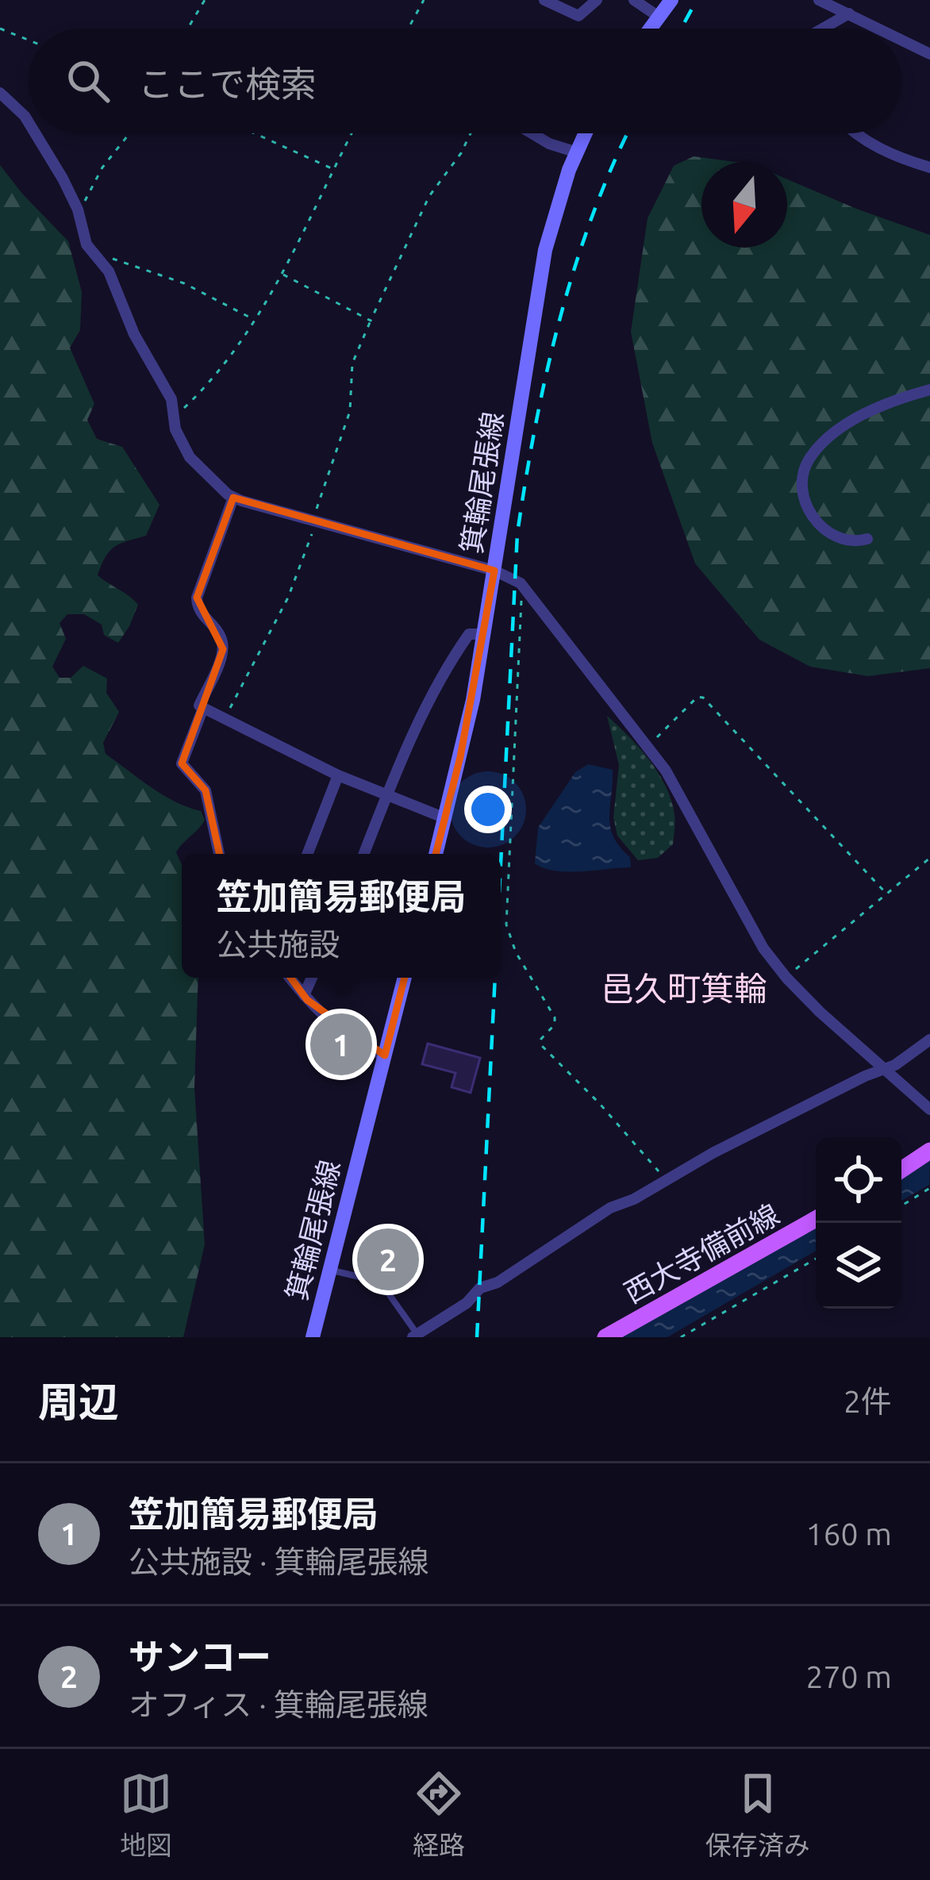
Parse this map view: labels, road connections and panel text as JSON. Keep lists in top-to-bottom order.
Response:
{
  "streets": {
    "main road": ["箕輪尾張線", "西大寺備前線"]
  },
  "districts": ["邑久町箕輪"],
  "north": "bottom",
  "page": {
    "search": "ここで検索",
    "popup": ["笠加簡易郵便局", "公共施設"],
    "pins": ["1", "2"],
    "heading": ["周辺", "2件"],
    "list": [
      {
        "mark": "1",
        "name": "笠加簡易郵便局",
        "note": "公共施設 · 箕輪尾張線",
        "value": "160 m"
      },
      {
        "mark": "2",
        "name": "サンコー",
        "note": "オフィス · 箕輪尾張線",
        "value": "270 m"
      }
    ],
    "nav": ["地図", "経路", "保存済み"]
  }
}
